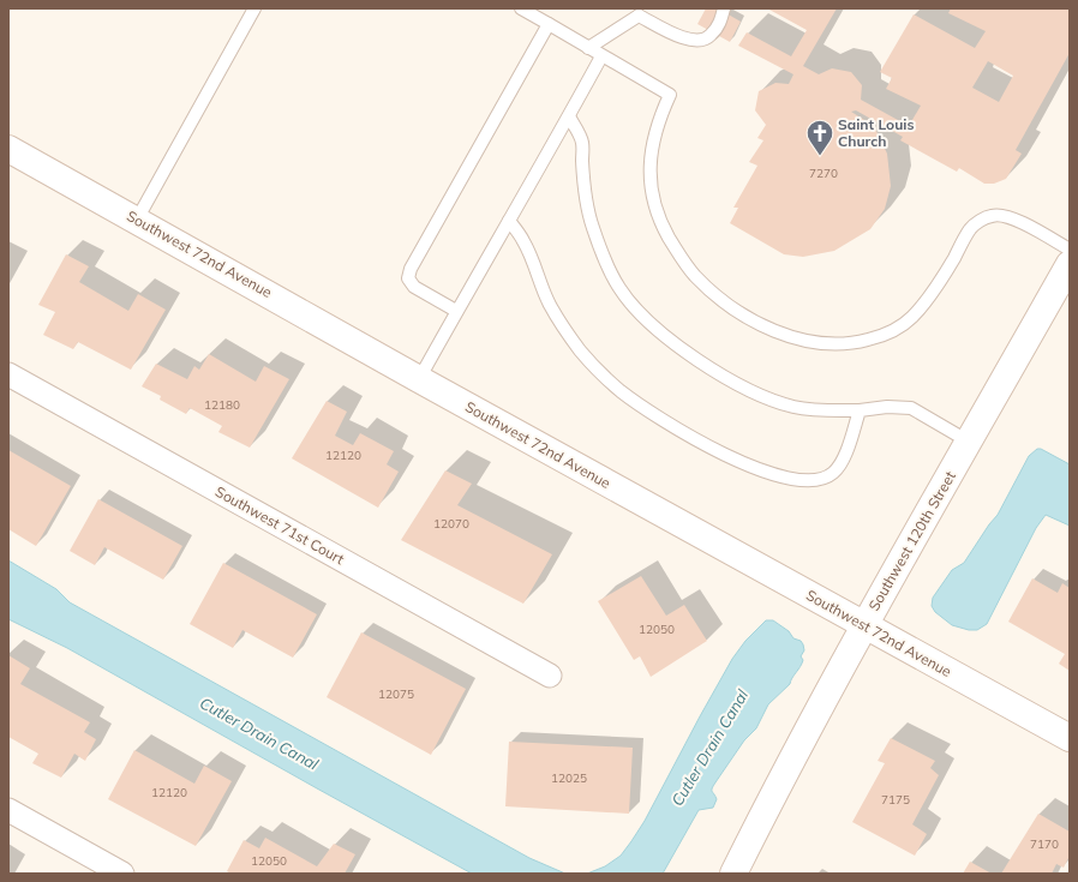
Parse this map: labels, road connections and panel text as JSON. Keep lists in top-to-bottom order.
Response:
{
  "streets": {
    "street": ["Southwest 72nd Avenue", "Southwest 71st Court", "Southwest 120th Street"]
  },
  "crossings": [
    ["Southwest 72nd Avenue", "Southwest 120th Street"]
  ],
  "water": ["Cutler Drain Canal"],
  "places": {
    "church": ["Saint Louis Church"]
  },
  "house_numbers": [
    "7270",
    "12180",
    "12120",
    "12070",
    "12050",
    "12075",
    "12025",
    "12120",
    "7175",
    "7170",
    "12050"
  ]
}
